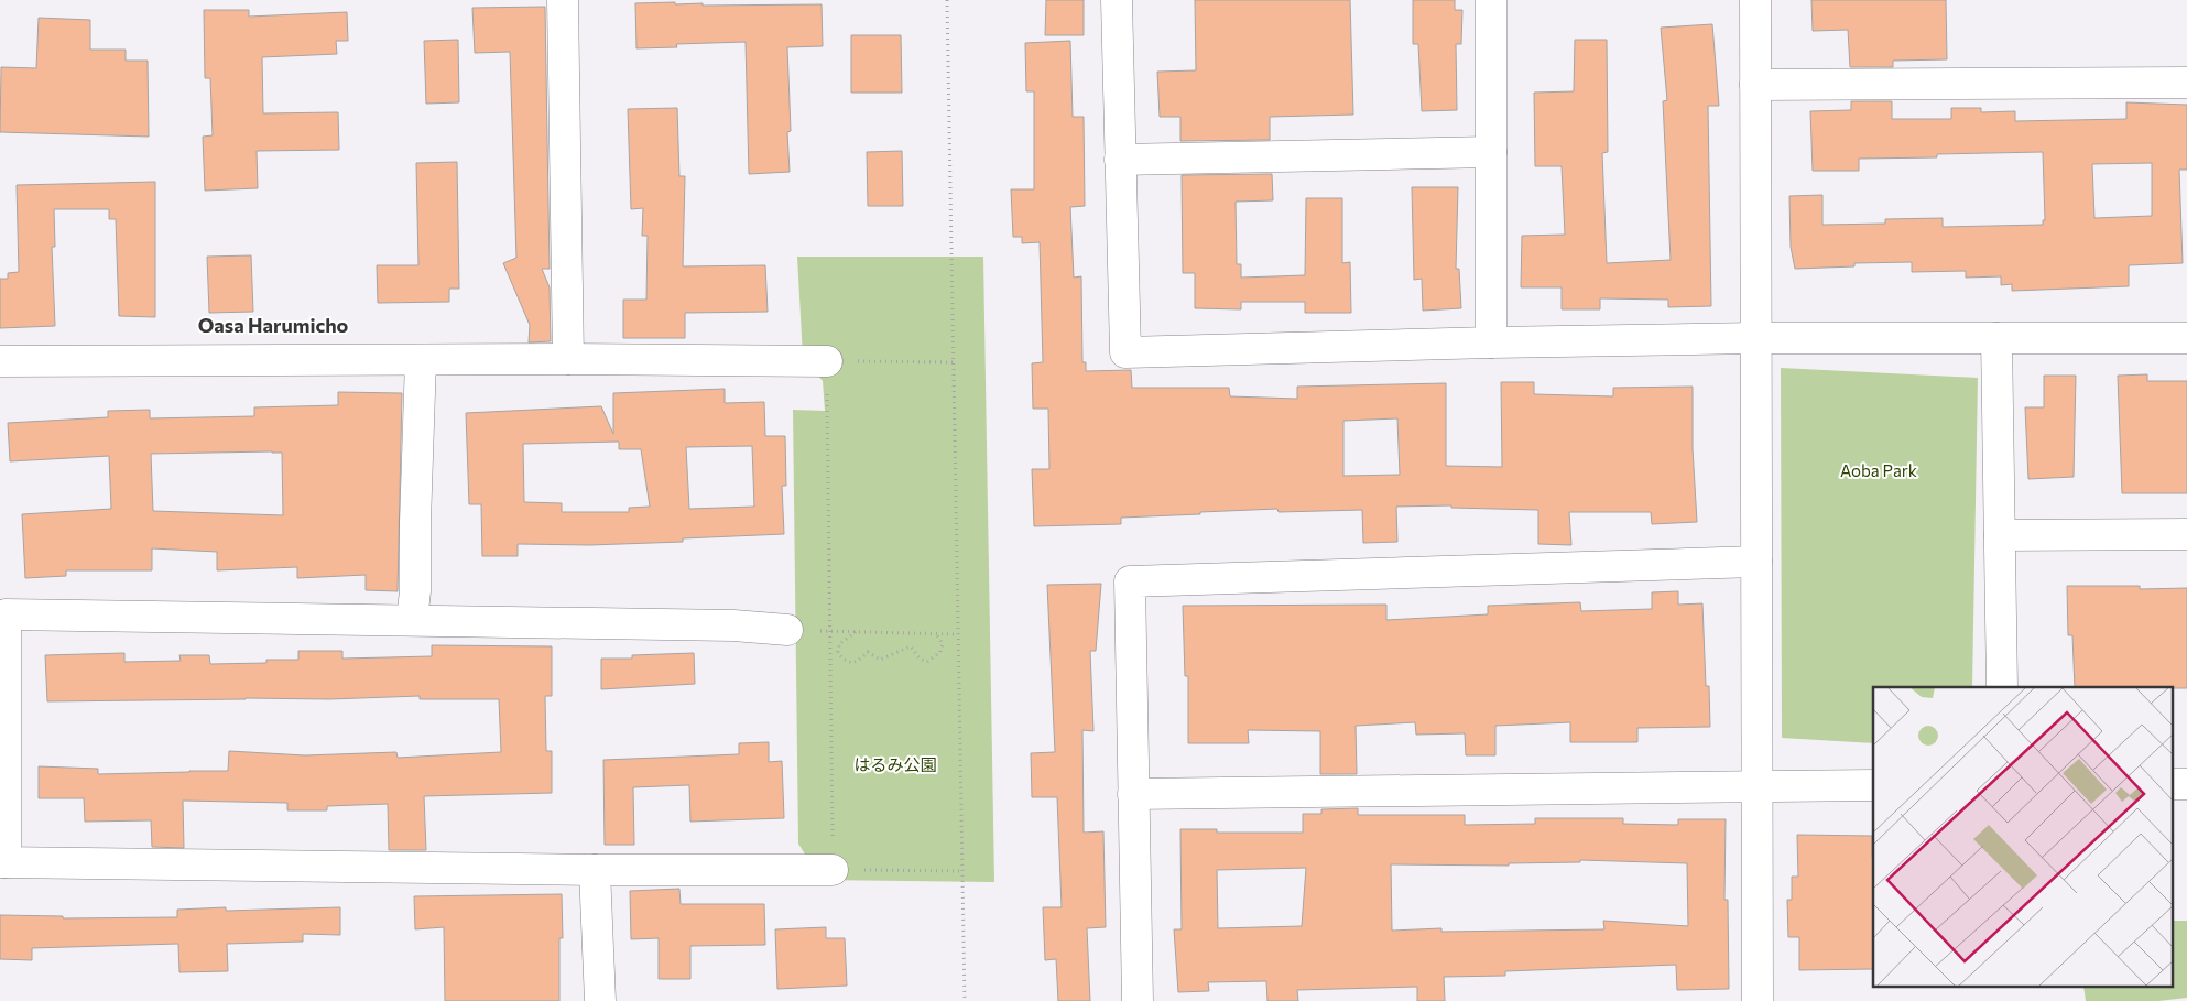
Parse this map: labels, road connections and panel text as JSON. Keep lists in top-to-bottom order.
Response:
{
  "districts": ["Oasa Harumicho"],
  "parks": ["Aoba Park", "はるみ公園"]
}
